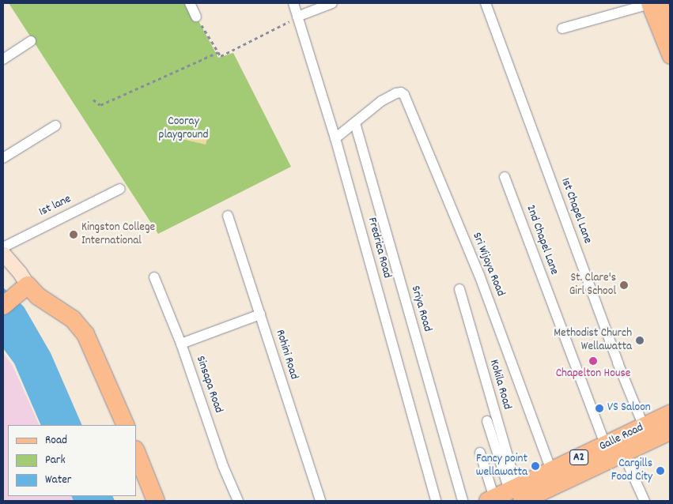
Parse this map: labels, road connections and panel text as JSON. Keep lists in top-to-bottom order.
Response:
{
  "streets": {
    "highway": ["Galle Road", "A2"],
    "street": [
      "1st lane",
      "1st Chapel Lane",
      "2nd Chapel Lane",
      "Fredrica Road",
      "Sri Wijaya Road",
      "Sriya Road",
      "Rohini Road",
      "Sinsapa Road",
      "Kokila Road"
    ]
  },
  "crossings": [
    ["1st Chapel Lane", "Galle Road"],
    ["2nd Chapel Lane", "Galle Road"],
    ["Sri Wijaya Road", "Sriya Road"],
    ["Sri Wijaya Road", "Galle Road"],
    ["Kokila Road", "Galle Road"]
  ],
  "parks": ["Cooray playground"],
  "places": [
    "Kingston College International",
    "St. Clare's Girl School",
    "Methodist Church Wellawatta",
    "Chapelton House",
    "VS Saloon",
    "Fancy point wellawatta",
    "Cargills Food City"
  ],
  "legend": ["Road", "Park", "Water"]
}
